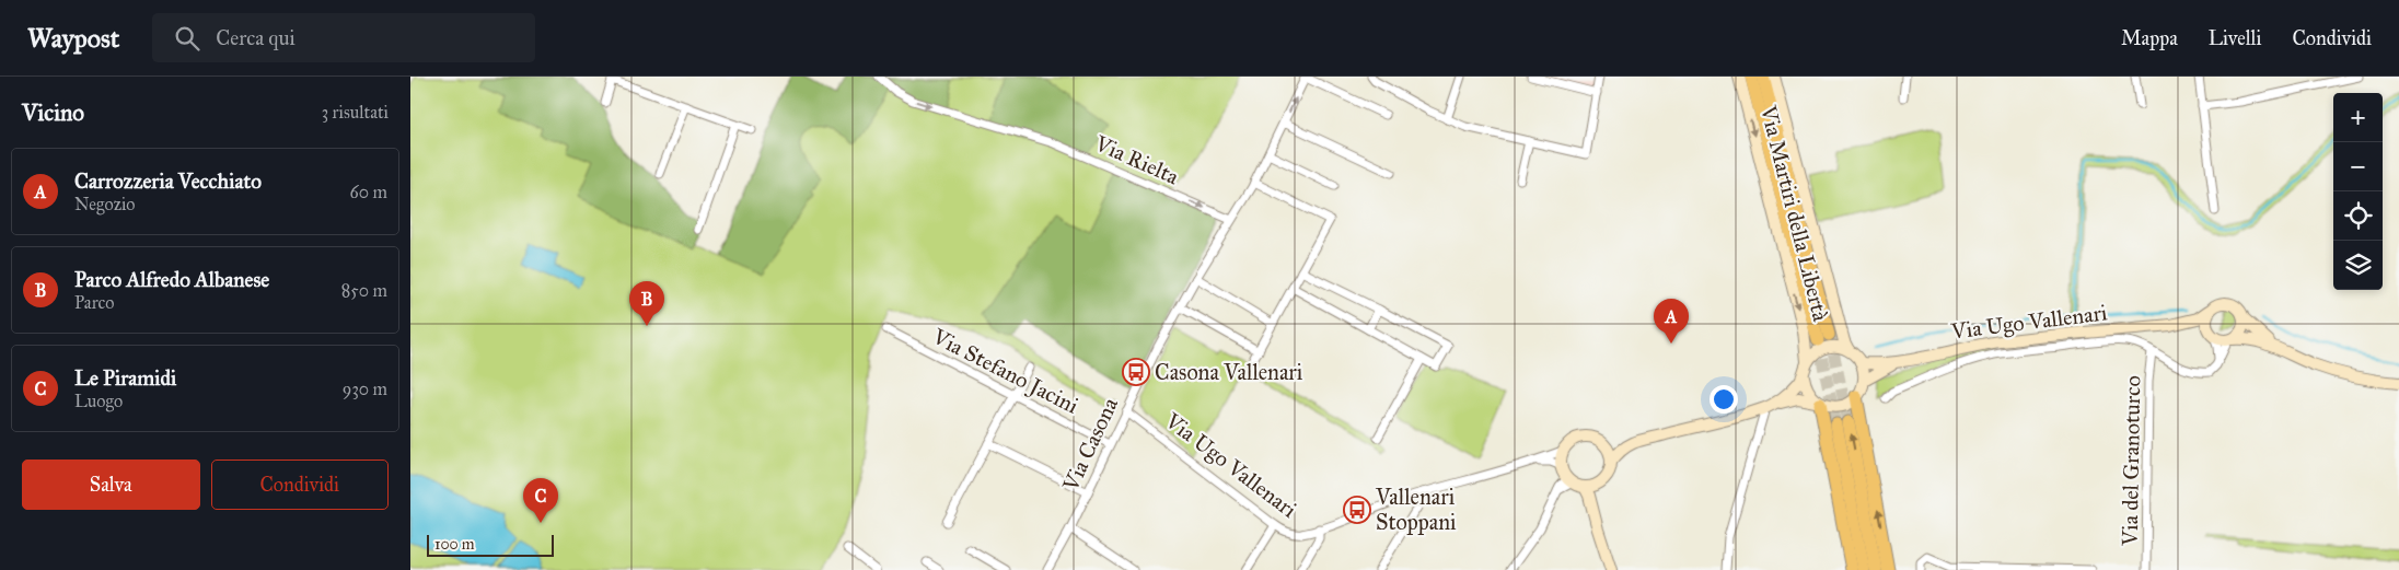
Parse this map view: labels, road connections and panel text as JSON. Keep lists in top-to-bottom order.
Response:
{
  "streets": {
    "main road": ["Via Martiri della Libertà"],
    "street": [
      "Via Rielta",
      "Via Ugo Vallenari",
      "Via Stefano Jacini",
      "Via Casona",
      "Via del Granoturco"
    ]
  },
  "crossings": [
    ["Via Rielta", "Via Casona"],
    ["Via Martiri della Libertà", "Via Ugo Vallenari"],
    ["Via Ugo Vallenari", "Via Casona"],
    ["Via Ugo Vallenari", "Via del Granoturco"],
    ["Via Stefano Jacini", "Via Casona"]
  ],
  "one_way": ["Via Rielta"],
  "places": {
    "bus stop": ["Casona Vallenari", "Vallenari Stoppani"]
  },
  "scale_bar": "100 m",
  "page": {
    "header": "Waypost",
    "search": "Cerca qui",
    "nav": ["Mappa", "Livelli", "Condividi"],
    "heading": ["Vicino", "3 risultati"],
    "map_buttons": ["+", "−"],
    "list": [
      {
        "mark": "A",
        "name": "Carrozzeria Vecchiato",
        "note": "Negozio",
        "value": "60 m"
      },
      {
        "mark": "B",
        "name": "Parco Alfredo Albanese",
        "note": "Parco",
        "value": "850 m"
      },
      {
        "mark": "C",
        "name": "Le Piramidi",
        "note": "Luogo",
        "value": "930 m"
      }
    ],
    "pins": ["B", "A", "C"],
    "buttons": ["Salva", "Condividi"],
    "scale": "100 m"
  }
}
